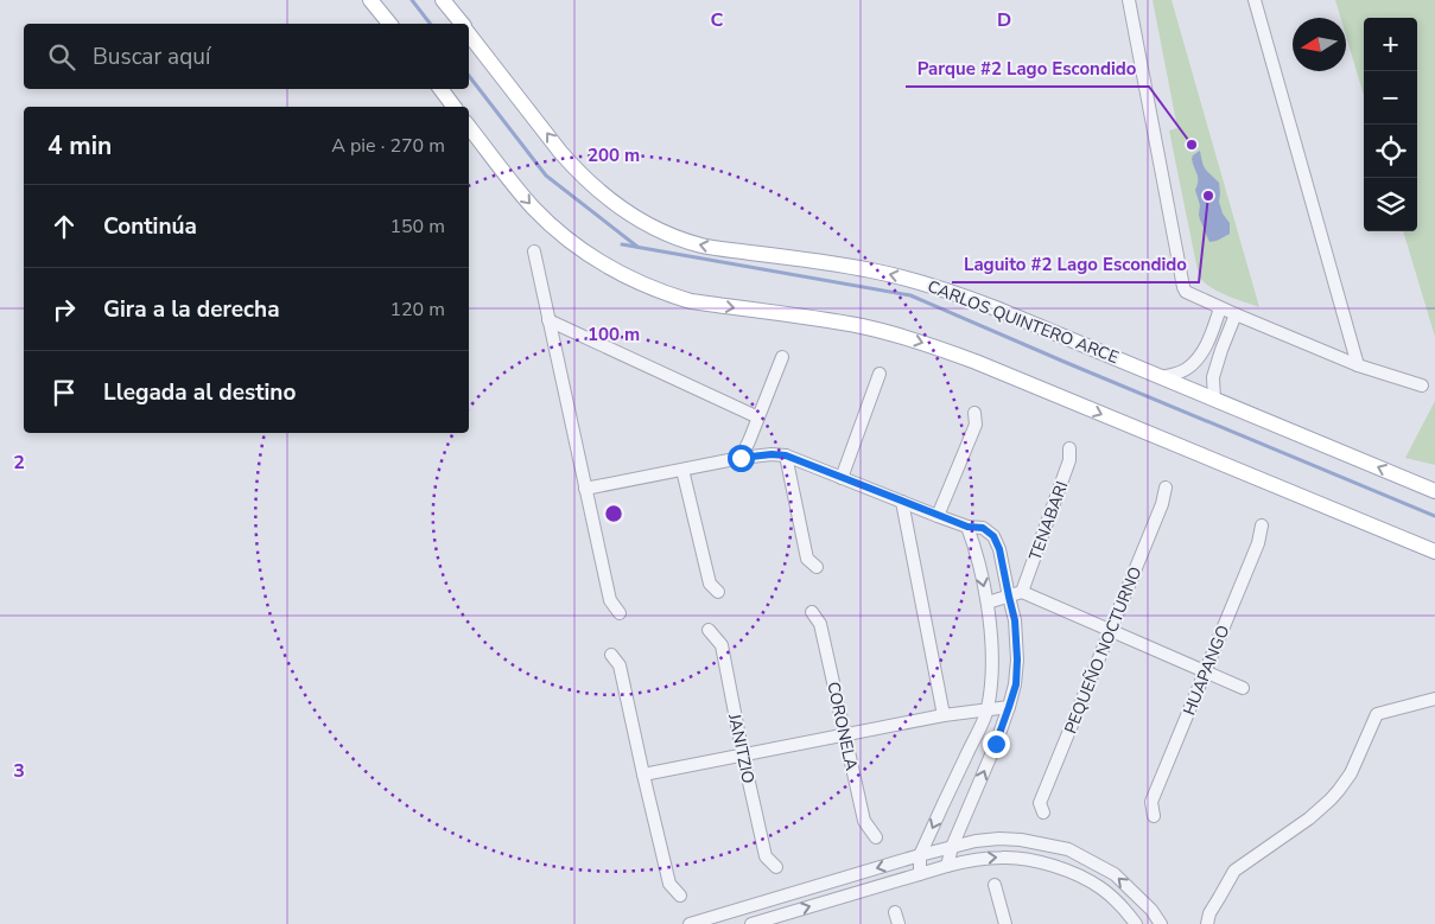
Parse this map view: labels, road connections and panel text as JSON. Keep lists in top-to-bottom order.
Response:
{
  "streets": {
    "main road": ["CARLOS QUINTERO ARCE"],
    "street": [
      "TENABARI",
      "PEQUEÑO NOCTURNO",
      "HUAPANGO",
      "CORONELA",
      "JANITZIO"
    ]
  },
  "places": ["Parque #2 Lago Escondido", "Laguito #2 Lago Escondido"],
  "north": "left",
  "page": {
    "map_buttons": ["+", "−"],
    "search": "Buscar aquí",
    "heading": ["4 min", "A pie · 270 m"],
    "list": [
      ["Continúa", "150 m"],
      ["Gira a la derecha", "120 m"],
      "Llegada al destino"
    ]
  },
  "grid": {
    "columns": ["C", "D"],
    "rows": ["2", "3"]
  },
  "rings": ["200 m", "100 m"]
}
